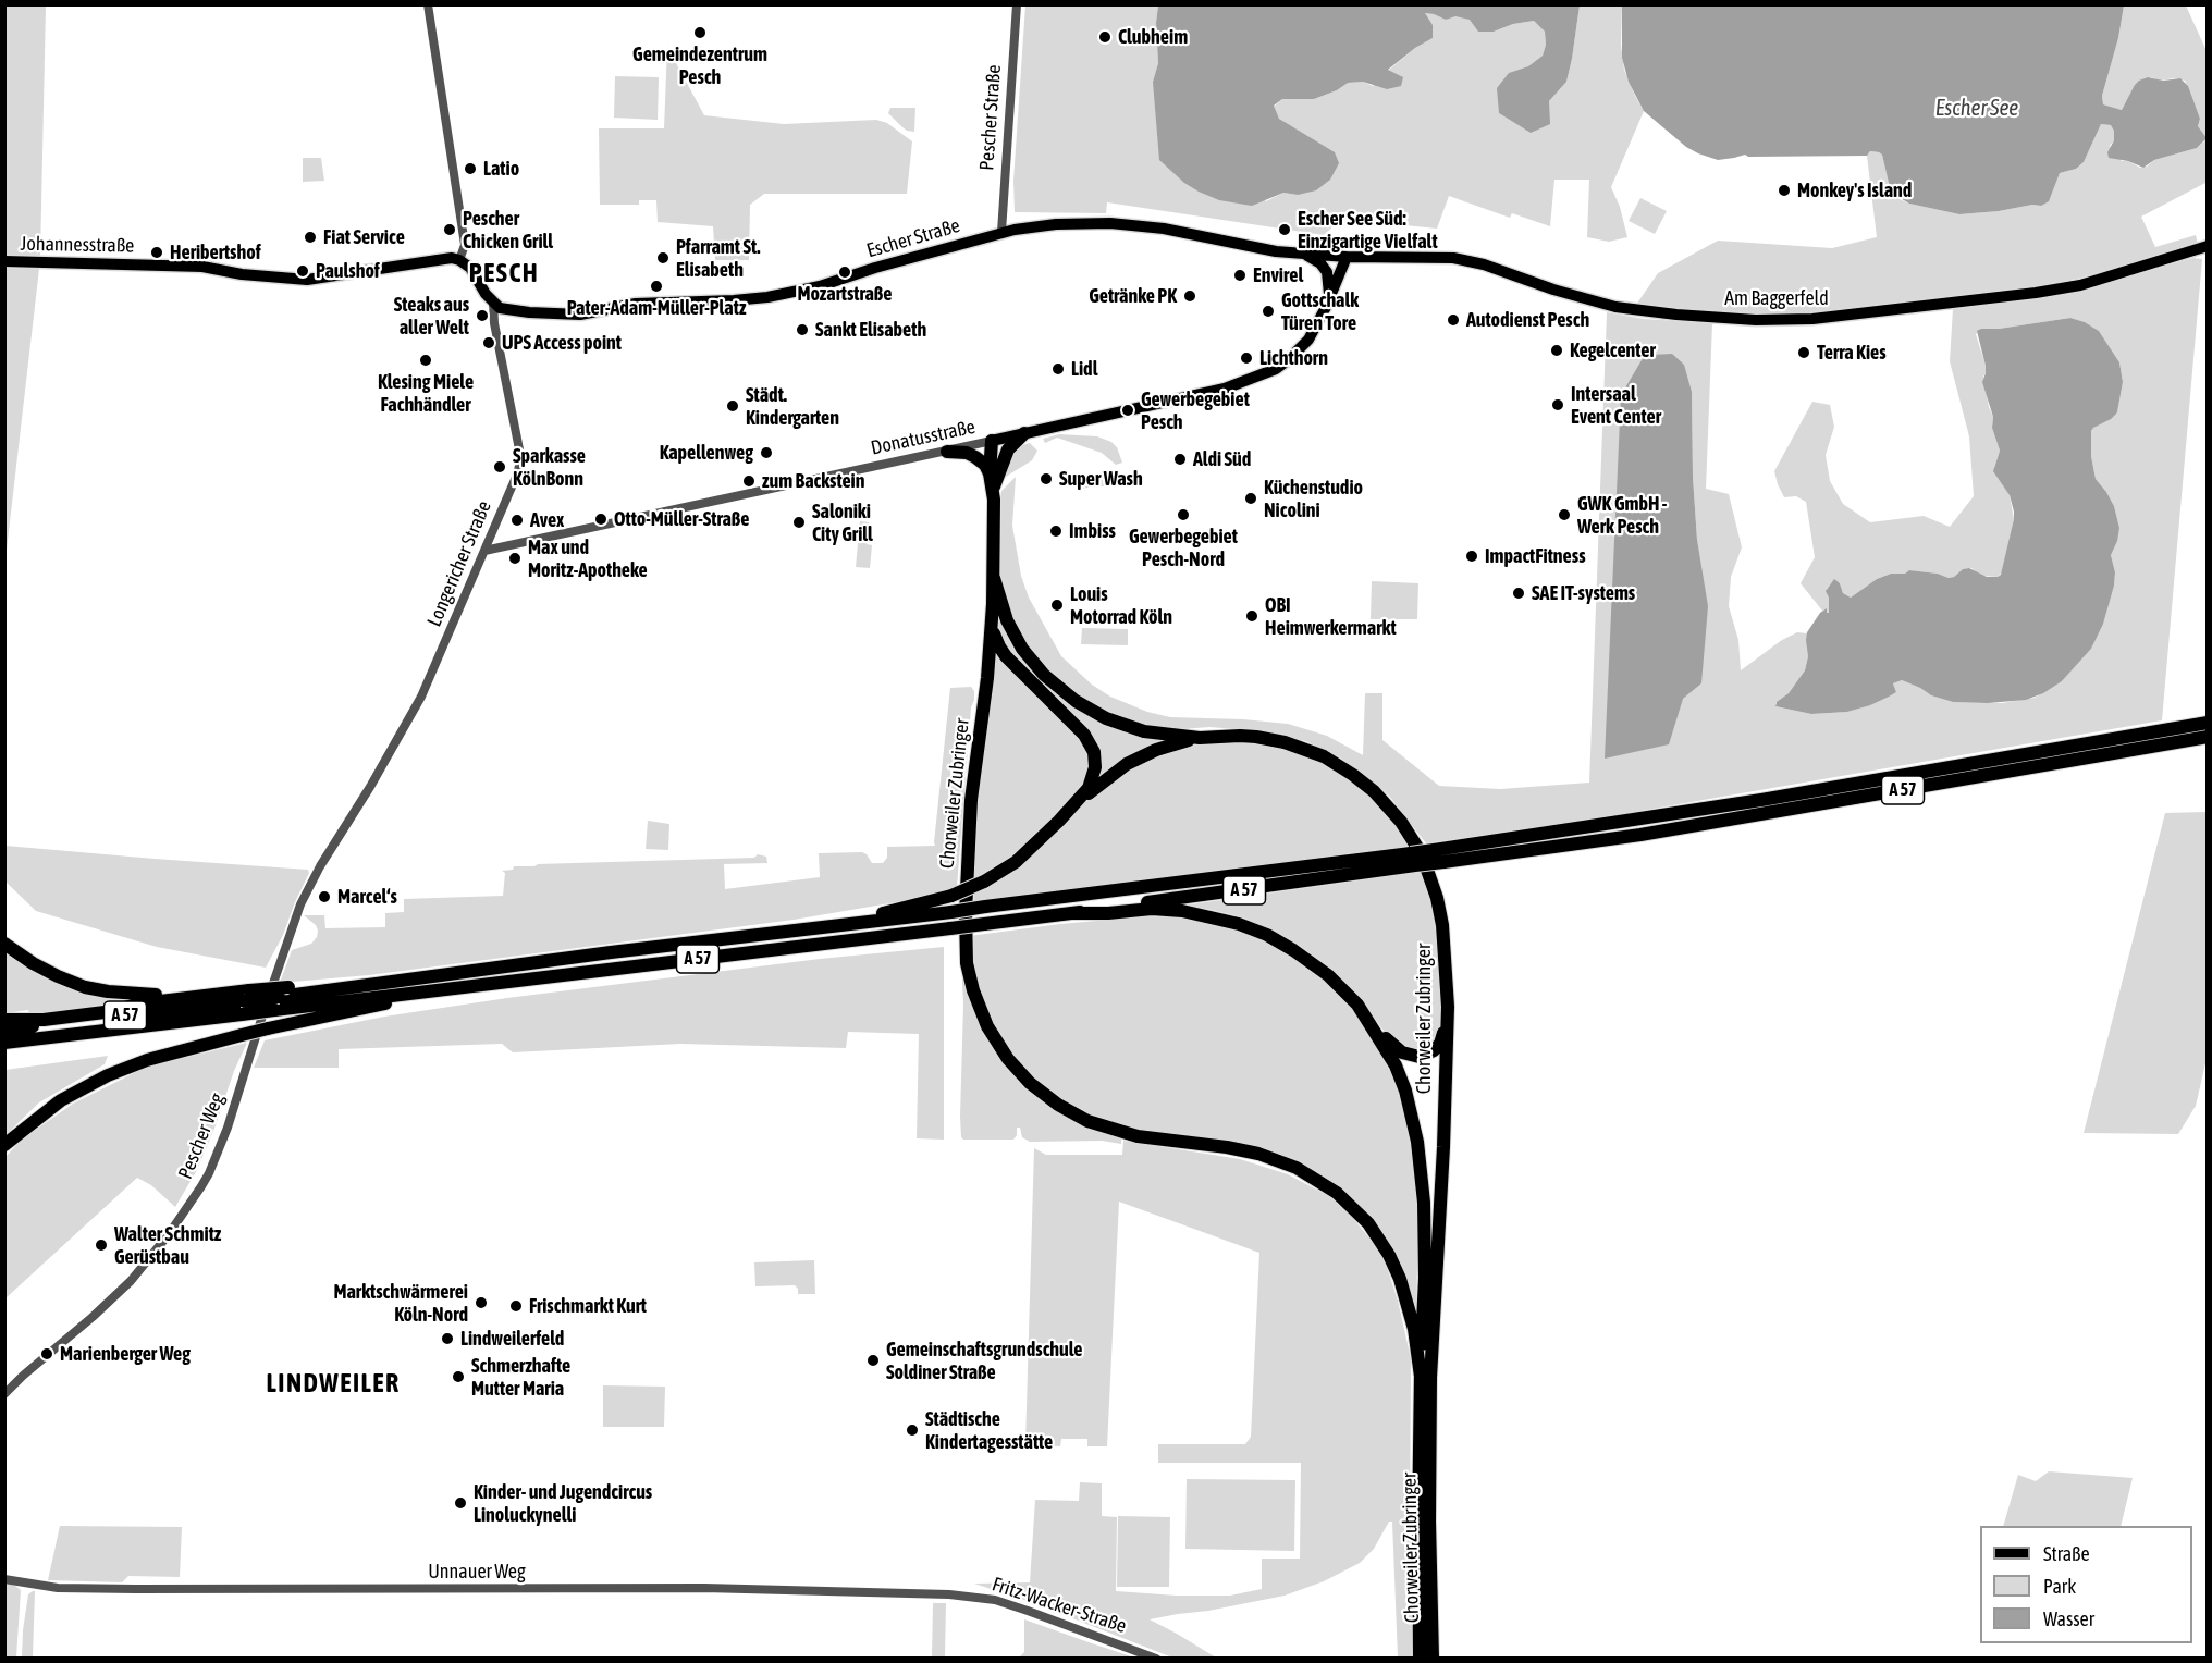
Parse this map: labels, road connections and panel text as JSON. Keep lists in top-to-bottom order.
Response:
{
  "streets": {
    "highway": ["A 57", "Chorweiler Zubringer"],
    "main road": [
      "Escher Straße",
      "Johannesstraße",
      "Am Baggerfeld",
      "Donatusstraße",
      "Longericher Straße"
    ],
    "street": [
      "Pescher Straße",
      "Pescher Weg",
      "Unnauer Weg",
      "Fritz-Wacker-Straße"
    ]
  },
  "crossings": [
    ["Pescher Straße", "Escher Straße"],
    ["Escher Straße", "Am Baggerfeld"],
    ["Escher Straße", "Donatusstraße"],
    ["Escher Straße", "Longericher Straße"],
    ["Johannesstraße", "Longericher Straße"],
    ["Am Baggerfeld", "Donatusstraße"],
    ["Donatusstraße", "Longericher Straße"],
    ["Donatusstraße", "Chorweiler Zubringer"],
    ["Longericher Straße", "Pescher Weg"],
    ["Unnauer Weg", "Fritz-Wacker-Straße"]
  ],
  "districts": ["PESCH", "LINDWEILER"],
  "water": ["Escher See"],
  "places": [
    "Gemeindezentrum Pesch",
    "Clubheim",
    "Latio",
    "Monkey's Island",
    "Pescher Chicken Grill",
    "Escher See Süd: Einzigartige Vielfalt",
    "Fiat Service",
    "Heribertshof",
    "Pfarramt St. Elisabeth",
    "Paulshof",
    "Mozartstraße",
    "Envirel",
    "Pater-Adam-Müller-Platz",
    "Getränke PK",
    "Gottschalk Türen Tore",
    "Steaks aus aller Welt",
    "Autodienst Pesch",
    "Sankt Elisabeth",
    "UPS Access point",
    "Kegelcenter",
    "Terra Kies",
    "Lichthorn",
    "Klesing Miele Fachhändler",
    "Lidl",
    "Intersaal Event Center",
    "Städt. Kindergarten",
    "Gewerbegebiet Pesch",
    "Kapellenweg",
    "Aldi Süd",
    "Sparkasse KölnBonn",
    "Super Wash",
    "zum Backstein",
    "Küchenstudio Nicolini",
    "Gewerbegebiet Pesch-Nord",
    "GWK GmbH - Werk Pesch",
    "Otto-Müller-Straße",
    "Avex",
    "Saloniki City Grill",
    "Imbiss",
    "ImpactFitness",
    "Max und Moritz-Apotheke",
    "SAE IT-systems",
    "Louis Motorrad Köln",
    "OBI Heimwerkermarkt",
    "Marcel‘s",
    "Walter Schmitz Gerüstbau",
    "Marktschwärmerei Köln-Nord",
    "Frischmarkt Kurt",
    "Lindweilerfeld",
    "Marienberger Weg",
    "Gemeinschaftsgrundschule Soldiner Straße",
    "Schmerzhafte Mutter Maria",
    "Städtische Kindertagesstätte",
    "Kinder- und Jugendcircus Linoluckynelli"
  ],
  "legend": ["Straße", "Park", "Wasser"]
}
